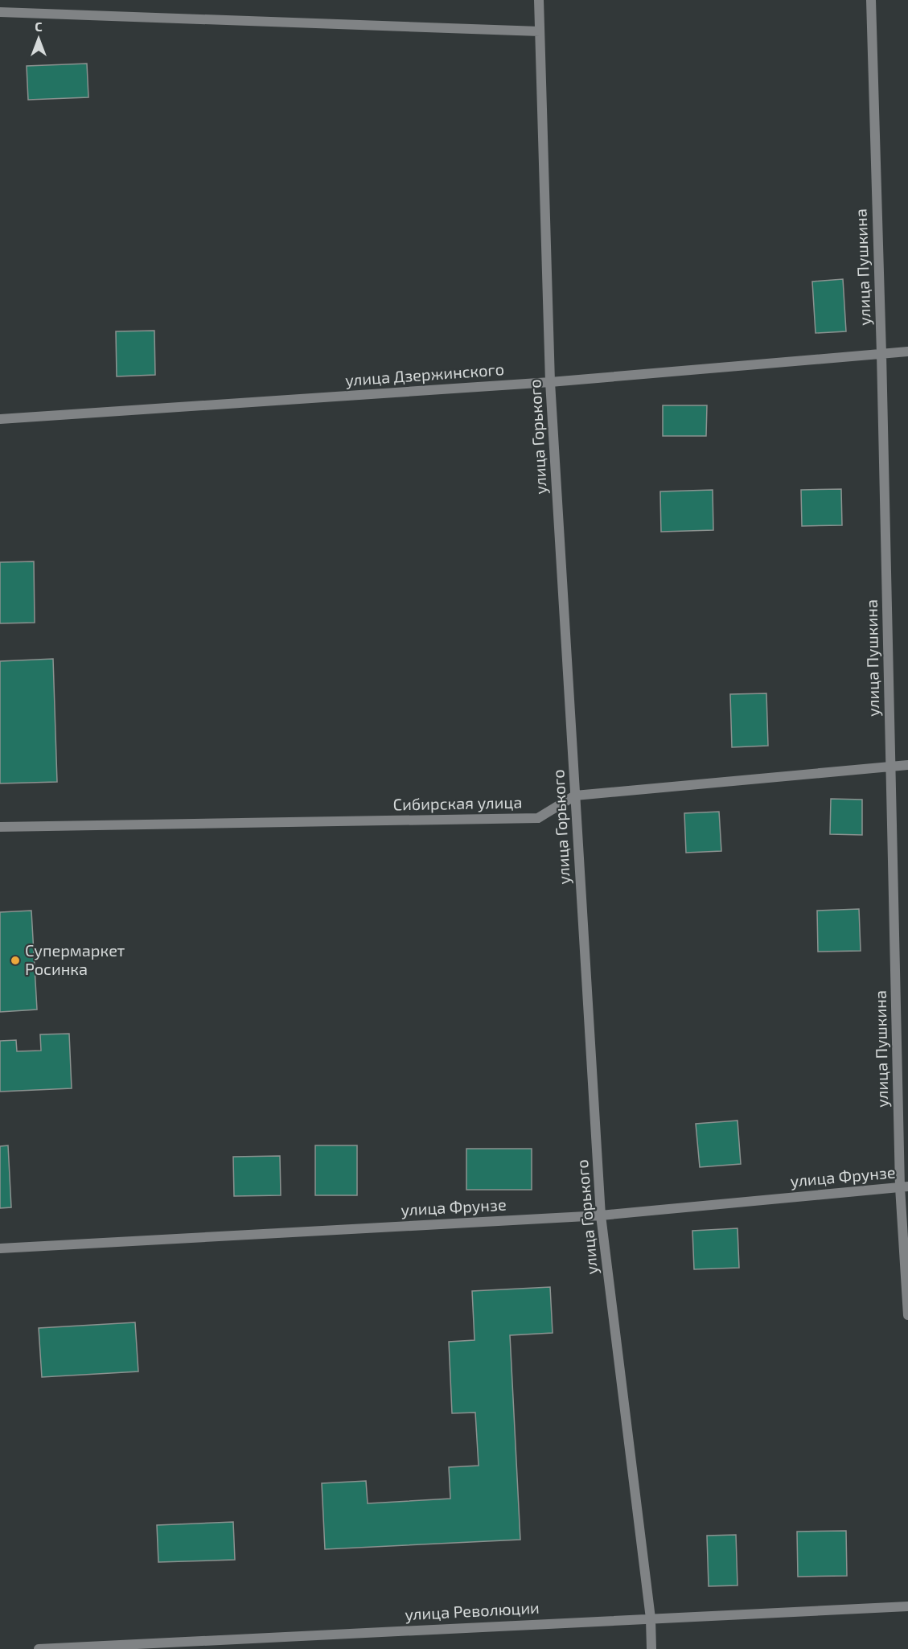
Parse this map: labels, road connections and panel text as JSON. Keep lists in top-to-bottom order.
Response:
{
  "streets": {
    "street": [
      "улица Пушкина",
      "улица Дзержинского",
      "улица Горького",
      "Сибирская улица",
      "улица Фрунзе",
      "улица Революции"
    ]
  },
  "crossings": [
    ["улица Пушкина", "улица Дзержинского"],
    ["улица Пушкина", "Сибирская улица"],
    ["улица Пушкина", "улица Фрунзе"],
    ["улица Дзержинского", "улица Горького"],
    ["улица Горького", "Сибирская улица"],
    ["улица Горького", "улица Фрунзе"],
    ["улица Горького", "улица Революции"]
  ],
  "places": ["Супермаркет Росинка"],
  "north": "top"
}
